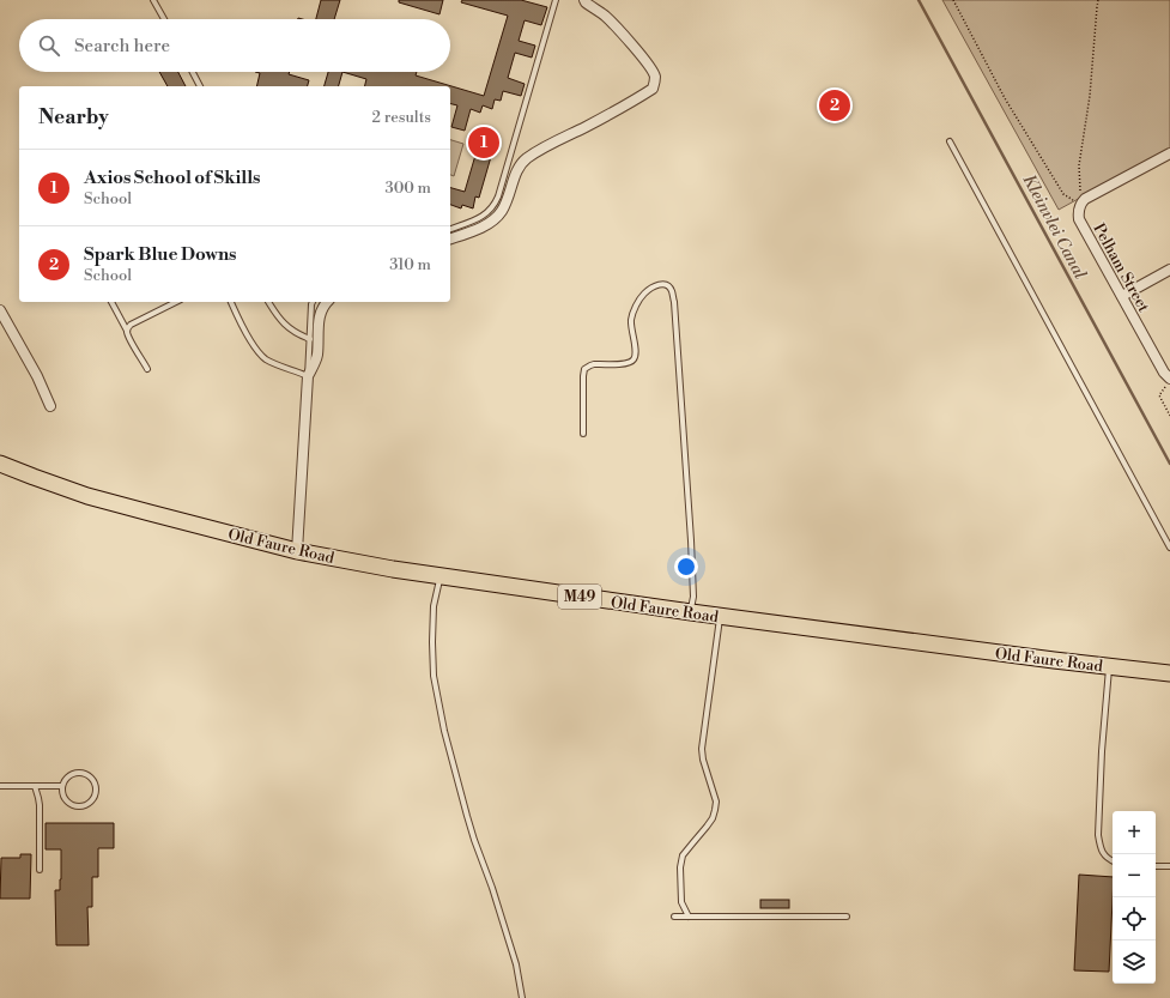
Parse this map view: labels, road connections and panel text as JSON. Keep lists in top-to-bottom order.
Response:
{
  "streets": {
    "main road": ["Old Faure Road", "M49"],
    "street": ["Pelham Street"]
  },
  "water": ["Kleinvlei Canal"],
  "page": {
    "search": "Search here",
    "heading": ["Nearby", "2 results"],
    "pins": ["2", "1"],
    "list": [
      {
        "mark": "1",
        "name": "Axios School of Skills",
        "note": "School",
        "value": "300 m"
      },
      {
        "mark": "2",
        "name": "Spark Blue Downs",
        "note": "School",
        "value": "310 m"
      }
    ],
    "map_buttons": ["+", "−"]
  }
}
